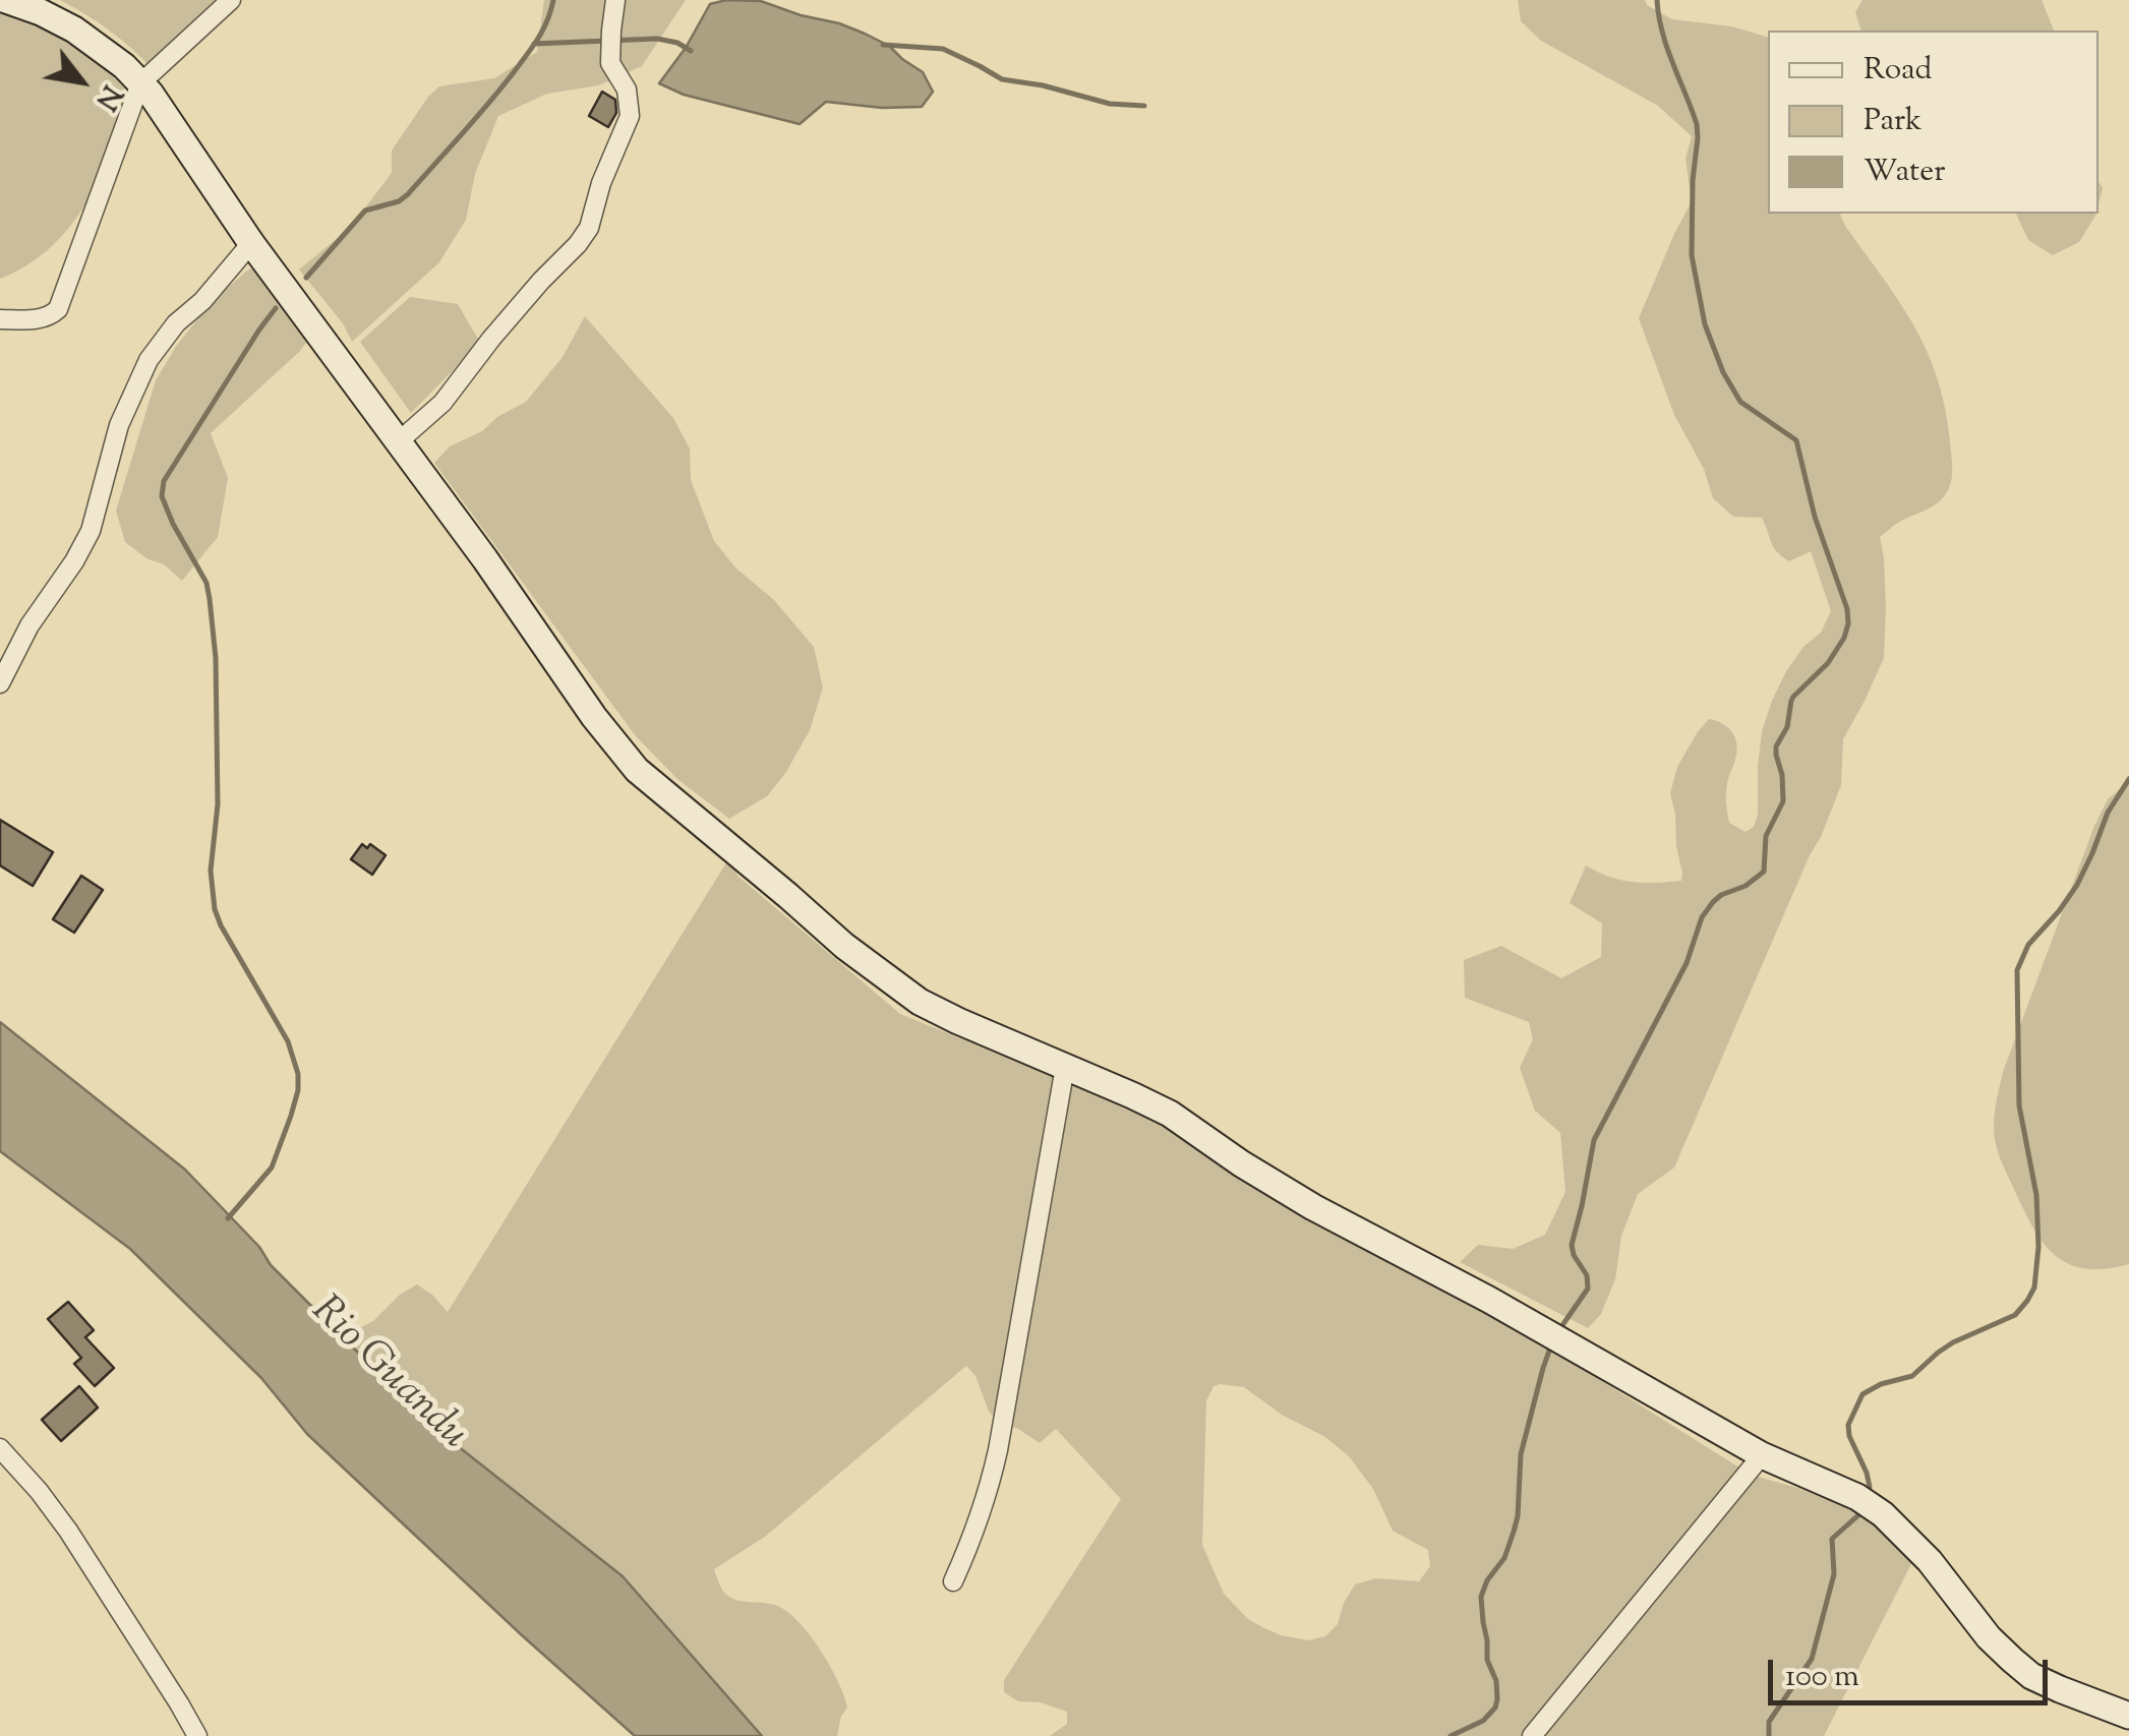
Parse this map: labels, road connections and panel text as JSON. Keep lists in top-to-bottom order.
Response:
{
  "water": ["Rio Guandu"],
  "legend": ["Road", "Park", "Water"],
  "scale_bar": "100 m",
  "north": "bottom right"
}
